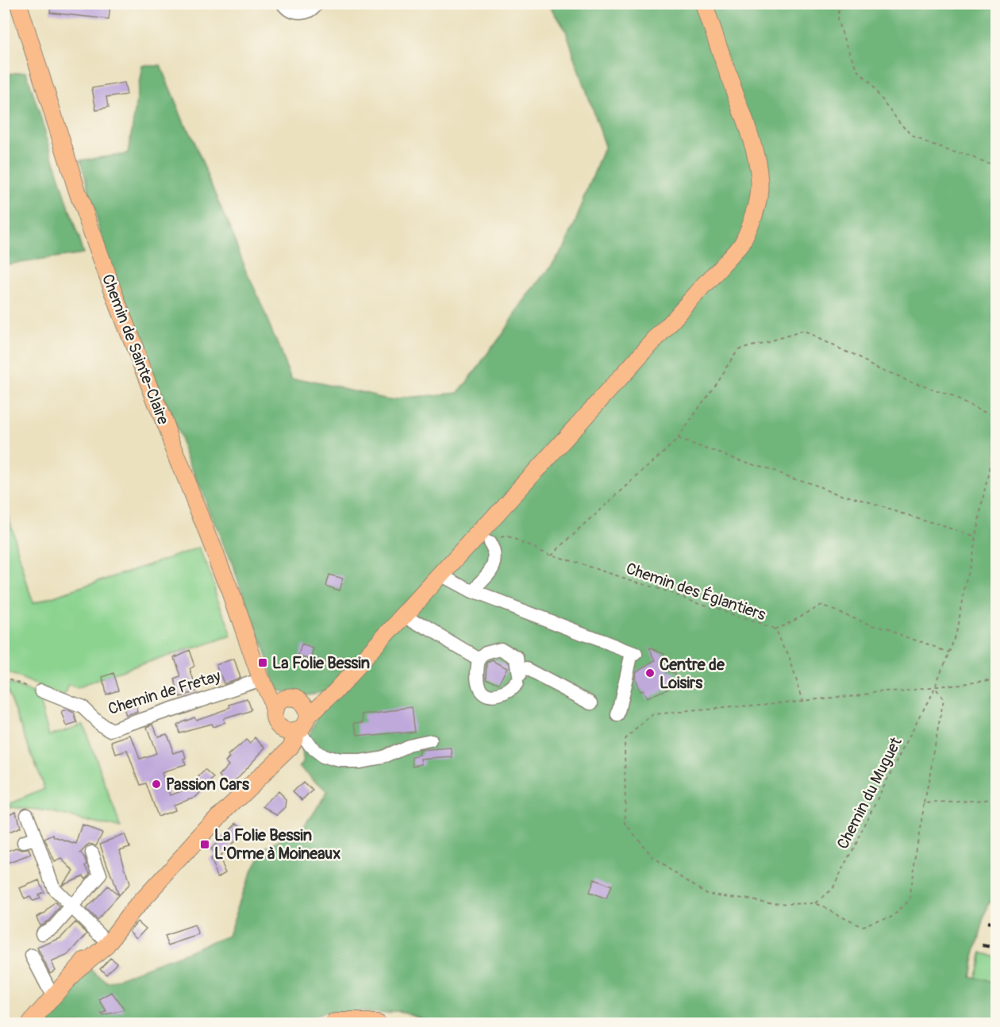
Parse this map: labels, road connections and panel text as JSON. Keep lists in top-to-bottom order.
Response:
{
  "streets": {
    "main road": ["Chemin de Sainte-Claire"],
    "street": ["Chemin de Fretay"],
    "path": ["Chemin des Églantiers", "Chemin du Muguet"]
  },
  "crossings": [
    ["Chemin de Sainte-Claire", "Chemin de Fretay"]
  ],
  "places": {
    "transit": ["La Folie Bessin", "La Folie Bessin L'Orme à Moineaux"],
    "other": ["Centre de Loisirs", "Passion Cars"]
  }
}
